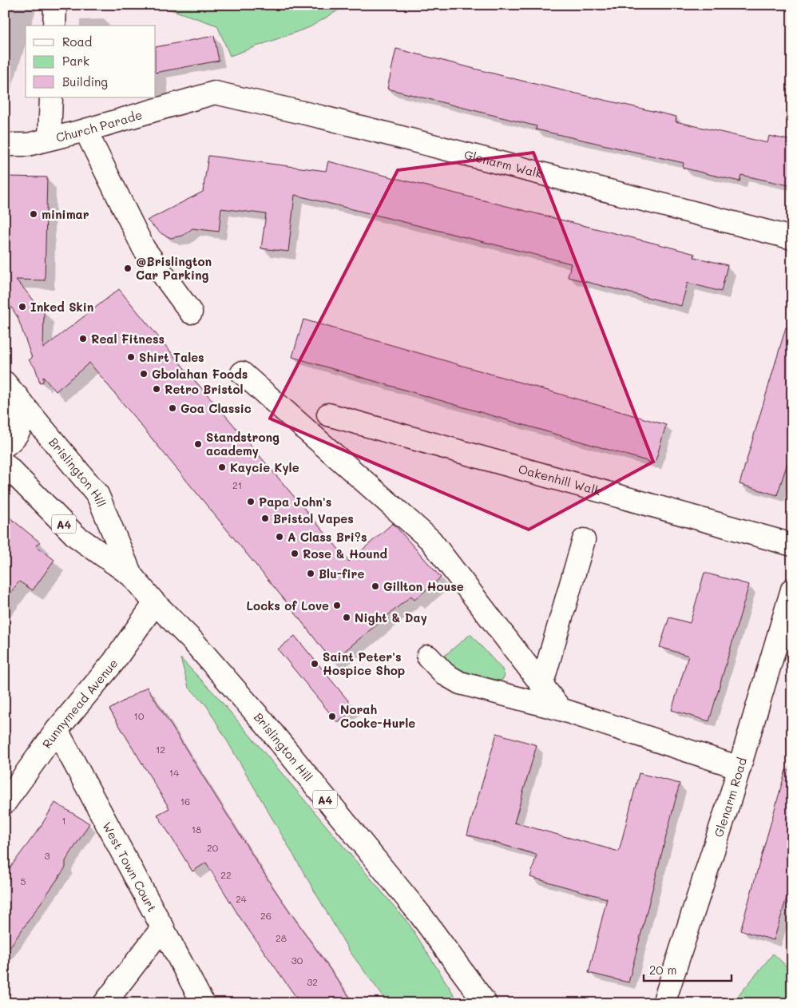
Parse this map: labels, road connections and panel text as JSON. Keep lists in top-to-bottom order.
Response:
{
  "streets": {
    "main road": [
      "Church Parade",
      "Glenarm Walk",
      "Brislington Hill",
      "Oakenhill Walk",
      "A4",
      "Runnymead Avenue",
      "Glenarm Road",
      "West Town Court"
    ]
  },
  "crossings": [
    ["Church Parade", "Glenarm Walk"],
    ["Brislington Hill", "Runnymead Avenue"],
    ["Runnymead Avenue", "West Town Court"]
  ],
  "places": [
    "minimar",
    "@Brislington Car Parking",
    "Inked Skin",
    "Real Fitness",
    "Shirt Tales",
    "Gbolahan Foods",
    "Retro Bristol",
    "Goa Classic",
    "Standstrong academy",
    "Kaycie Kyle",
    "Papa John's",
    "Bristol Vapes",
    "A Class Bri?s",
    "Rose & Hound",
    "Blu-fire",
    "Gillton House",
    "Locks of Love",
    "Night & Day",
    "Saint Peter's Hospice Shop",
    "Norah Cooke-Hurle"
  ],
  "house_numbers": [
    "21",
    "10",
    "12",
    "14",
    "16",
    "1",
    "18",
    "20",
    "3",
    "22",
    "5",
    "24",
    "26",
    "28",
    "30",
    "32"
  ],
  "legend": ["Road", "Park", "Building"],
  "scale_bar": "20 m"
}
